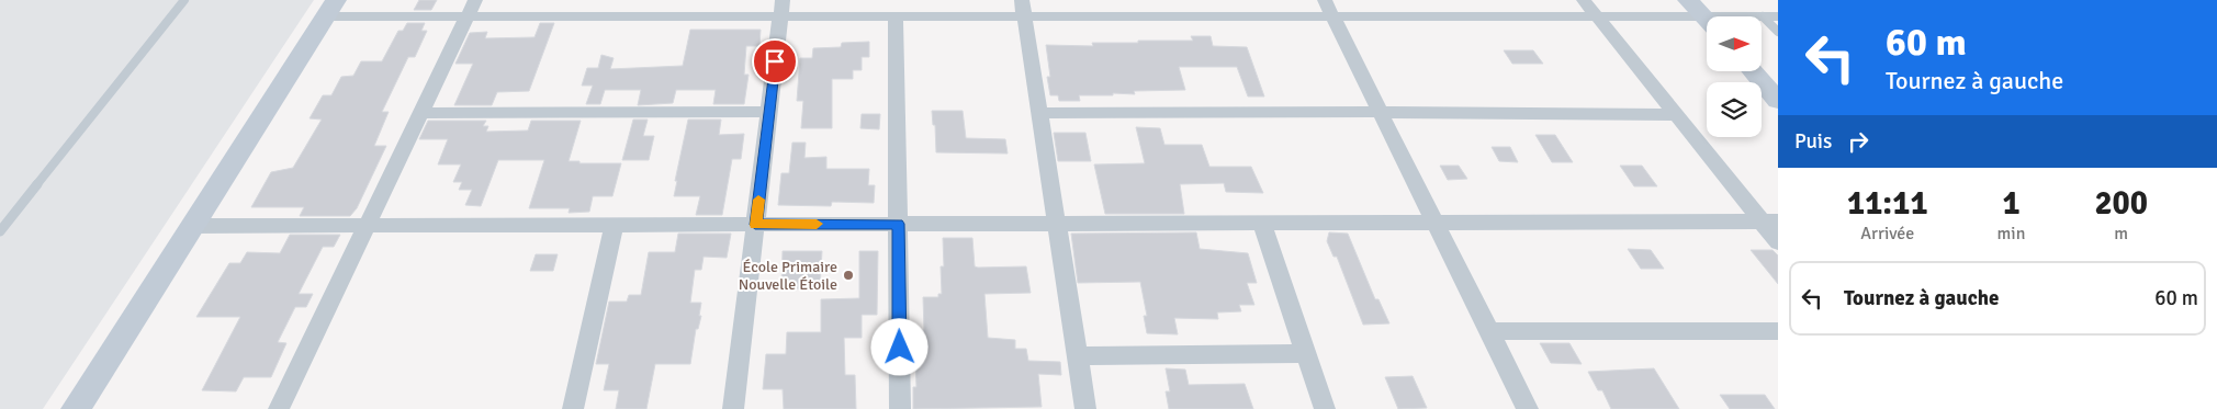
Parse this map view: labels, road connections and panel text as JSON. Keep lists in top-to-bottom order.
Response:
{
  "places": ["École Primaire Nouvelle Étoile"],
  "north": "right",
  "page": {
    "turn": ["60 m", "Tournez à gauche"],
    "then": "Puis",
    "eta": [
      "11:11",
      "Arrivée",
      "1",
      "min",
      "200",
      "m"
    ],
    "list": [
      {
        "name": "Tournez à gauche",
        "value": "60 m"
      }
    ]
  }
}
